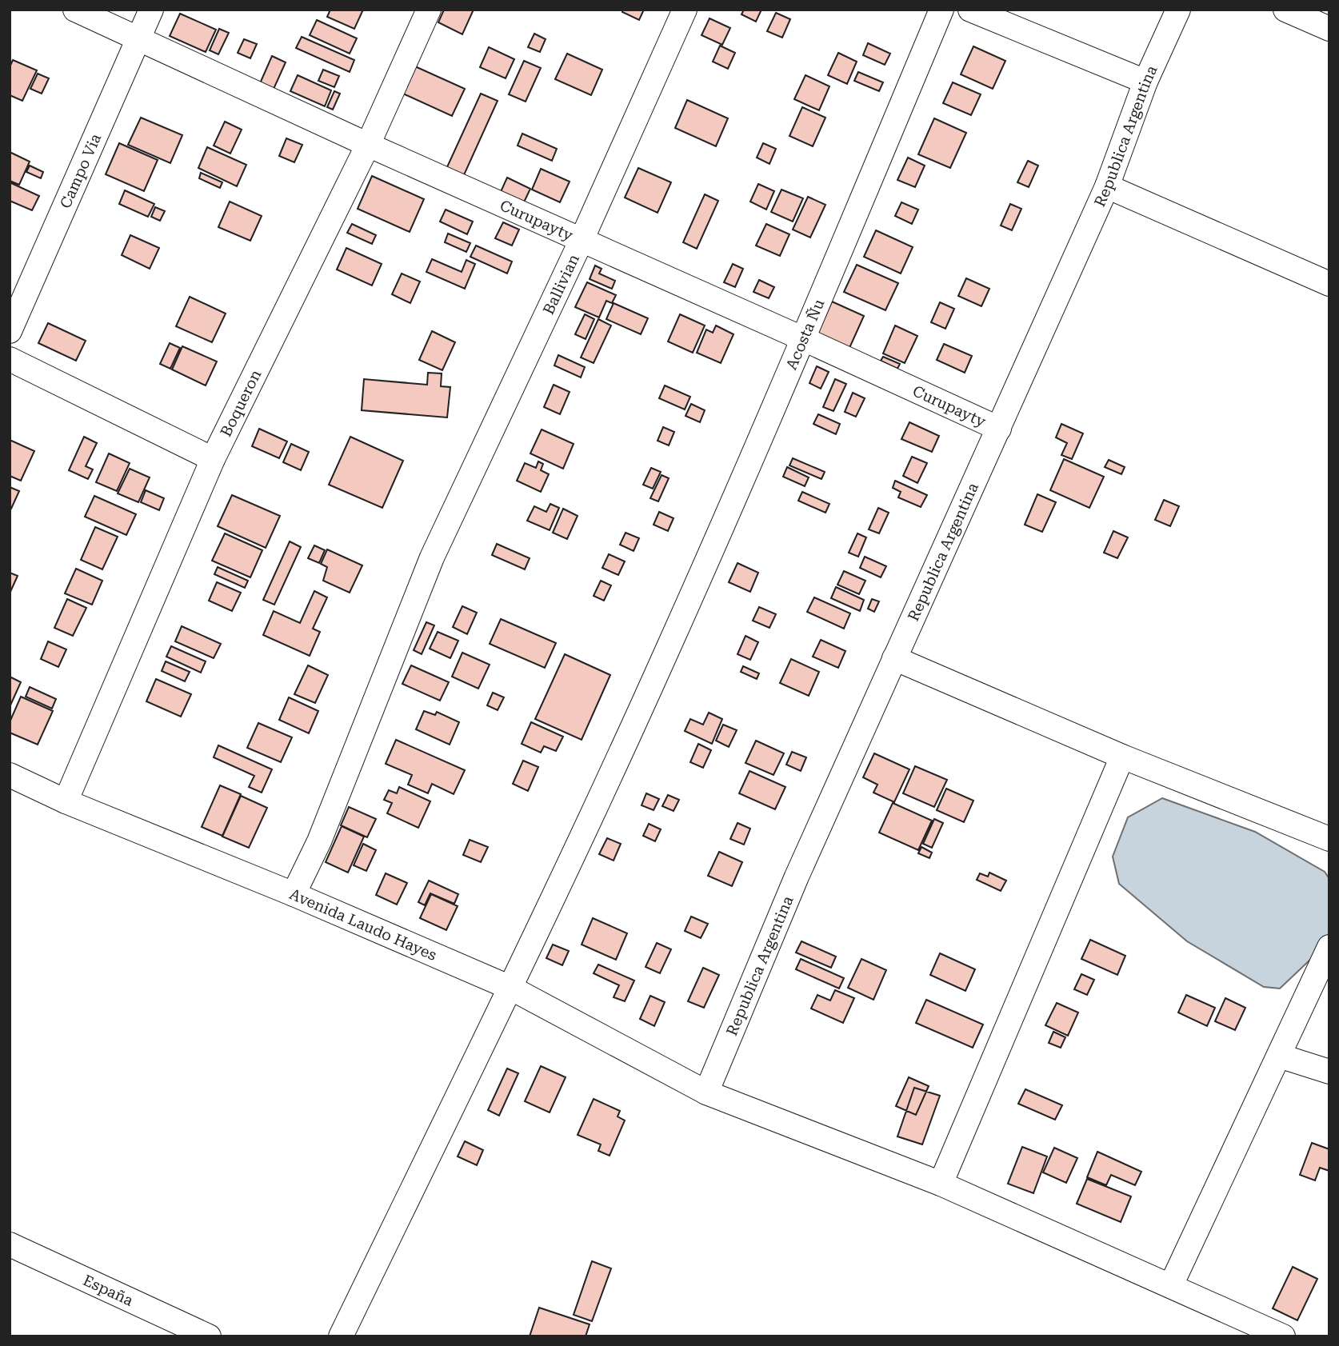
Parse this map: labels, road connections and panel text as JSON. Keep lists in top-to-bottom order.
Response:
{
  "streets": {
    "street": [
      "Republica Argentina",
      "Campo Via",
      "Curupayty",
      "Ballivian",
      "Acosta Ñu",
      "Boqueron",
      "Avenida Laudo Hayes",
      "España"
    ]
  },
  "crossings": [
    ["Republica Argentina", "Curupayty"],
    ["Republica Argentina", "Avenida Laudo Hayes"],
    ["Campo Via", "Curupayty"],
    ["Curupayty", "Ballivian"],
    ["Curupayty", "Acosta Ñu"],
    ["Curupayty", "Boqueron"],
    ["Ballivian", "Avenida Laudo Hayes"],
    ["Acosta Ñu", "Avenida Laudo Hayes"],
    ["Boqueron", "Avenida Laudo Hayes"]
  ]
}
